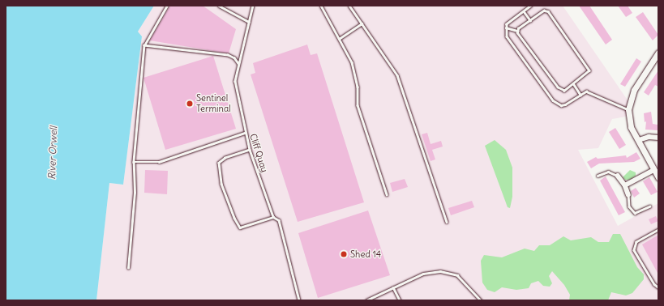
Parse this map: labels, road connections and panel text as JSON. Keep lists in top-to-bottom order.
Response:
{
  "streets": {
    "lane": ["Cliff Quay"]
  },
  "water": ["River Orwell"],
  "places": ["Sentinel Terminal", "Shed 14"]
}
